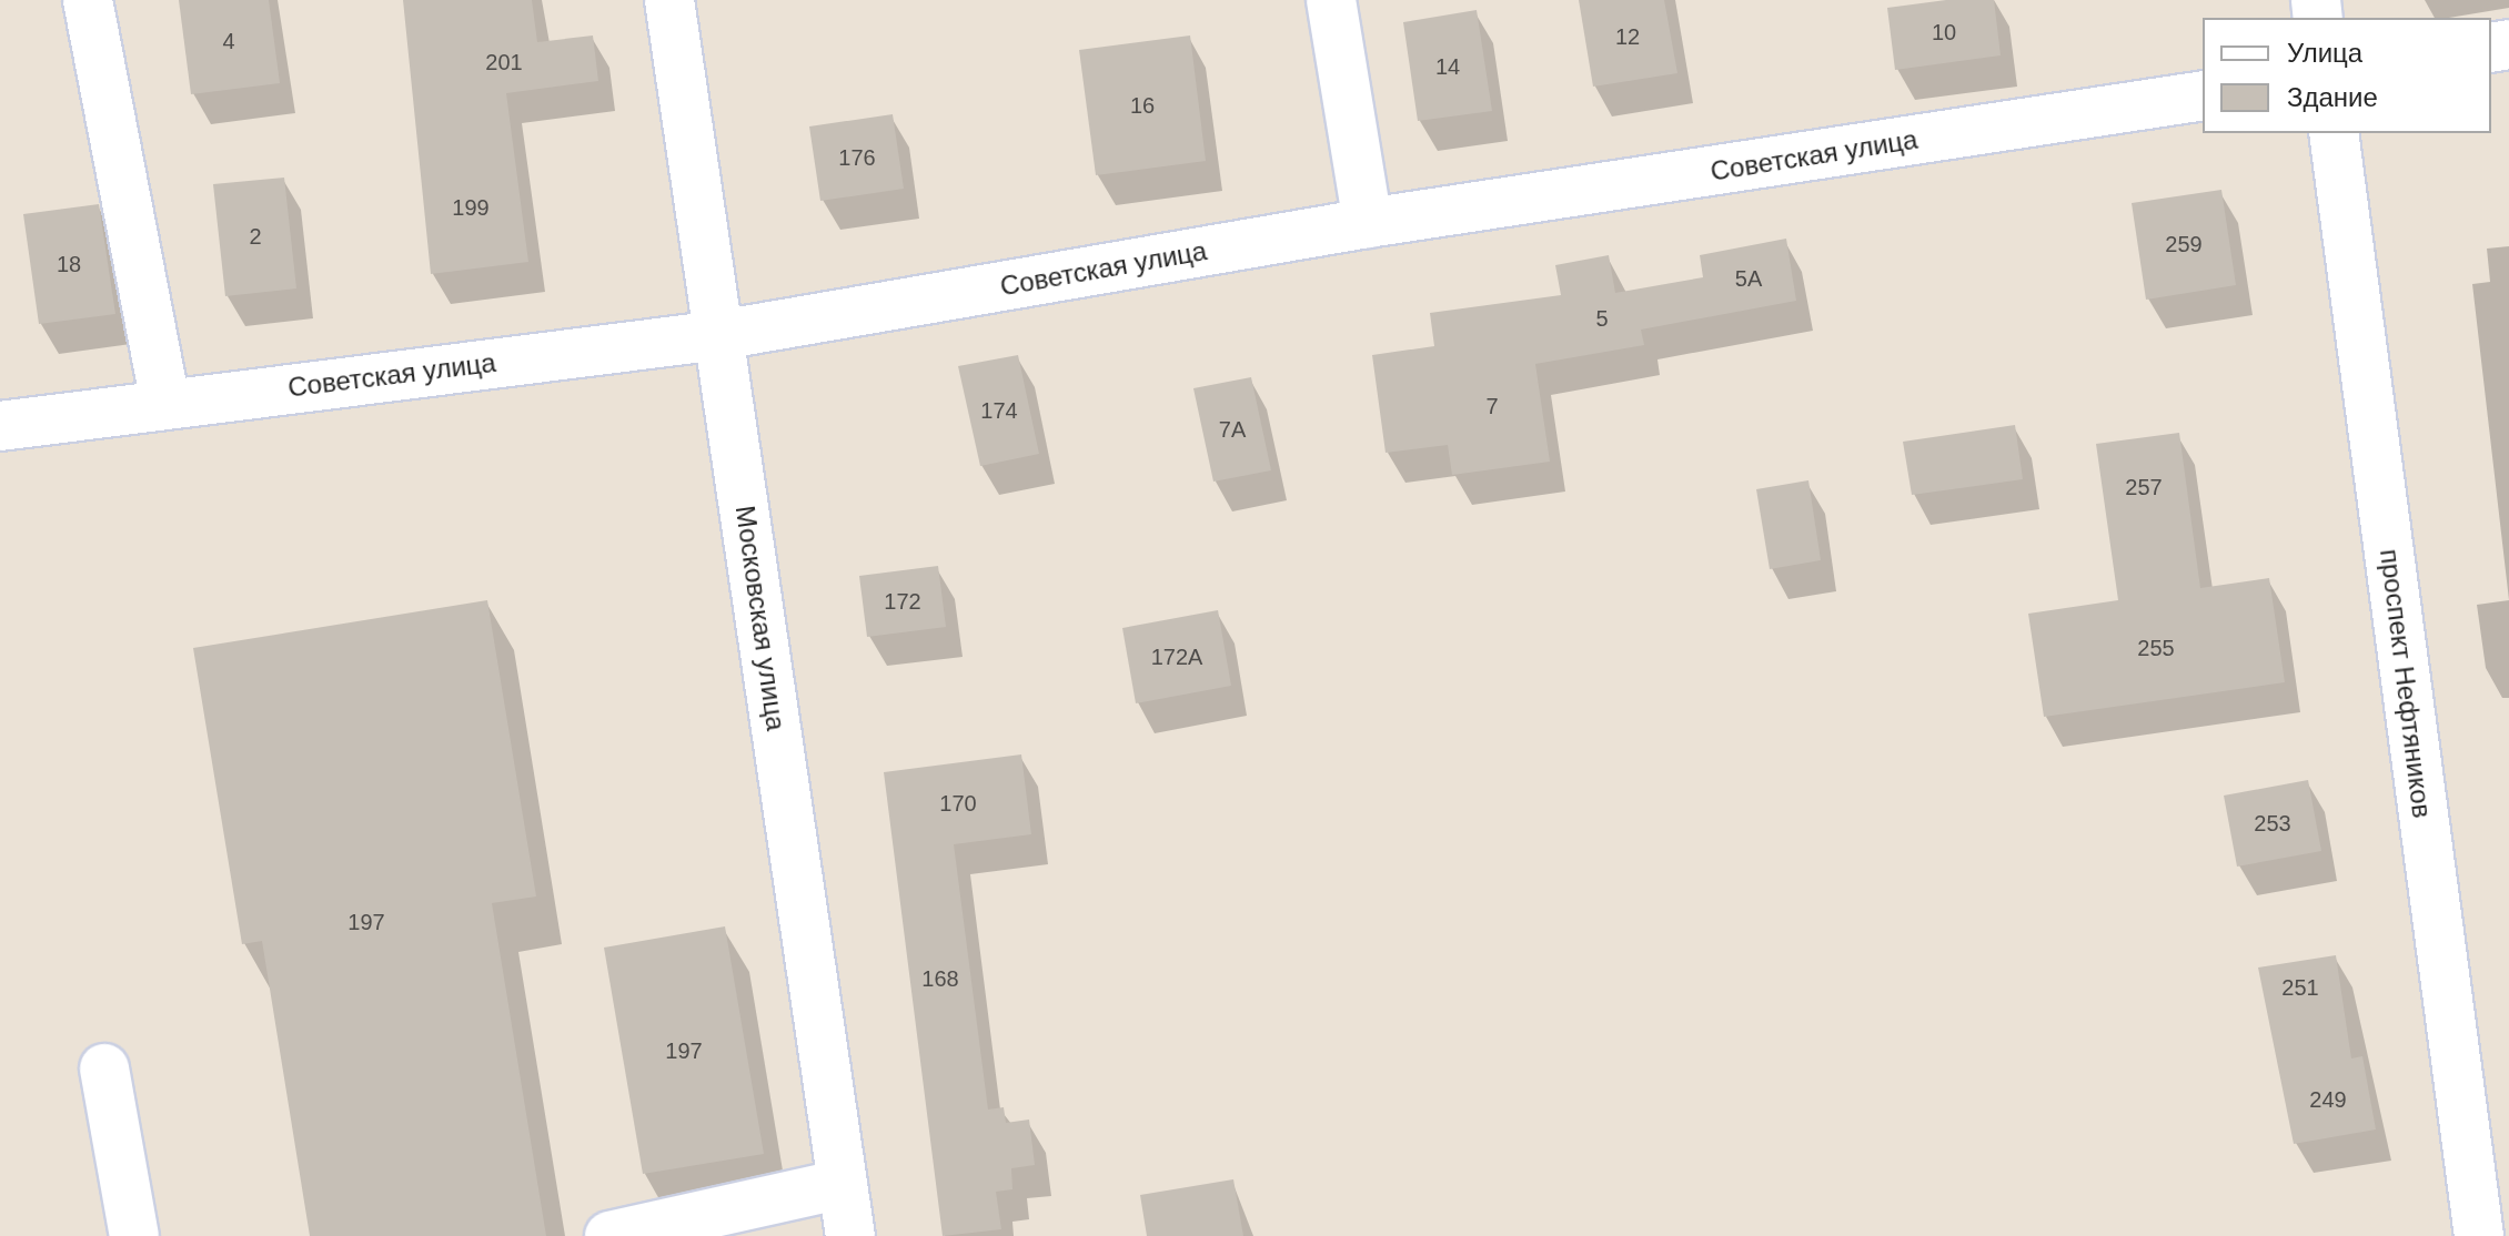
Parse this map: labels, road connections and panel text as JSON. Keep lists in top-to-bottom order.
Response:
{
  "streets": {
    "street": ["Советская улица", "Московская улица", "проспект Нефтяников"]
  },
  "crossings": [
    ["Советская улица", "Московская улица"]
  ],
  "house_numbers": [
    "10",
    "12",
    "4",
    "201",
    "14",
    "16",
    "176",
    "199",
    "2",
    "259",
    "18",
    "5А",
    "5",
    "7",
    "174",
    "7А",
    "257",
    "172",
    "255",
    "172А",
    "170",
    "253",
    "197",
    "168",
    "251",
    "197",
    "249"
  ],
  "legend": ["Улица", "Здание"]
}
